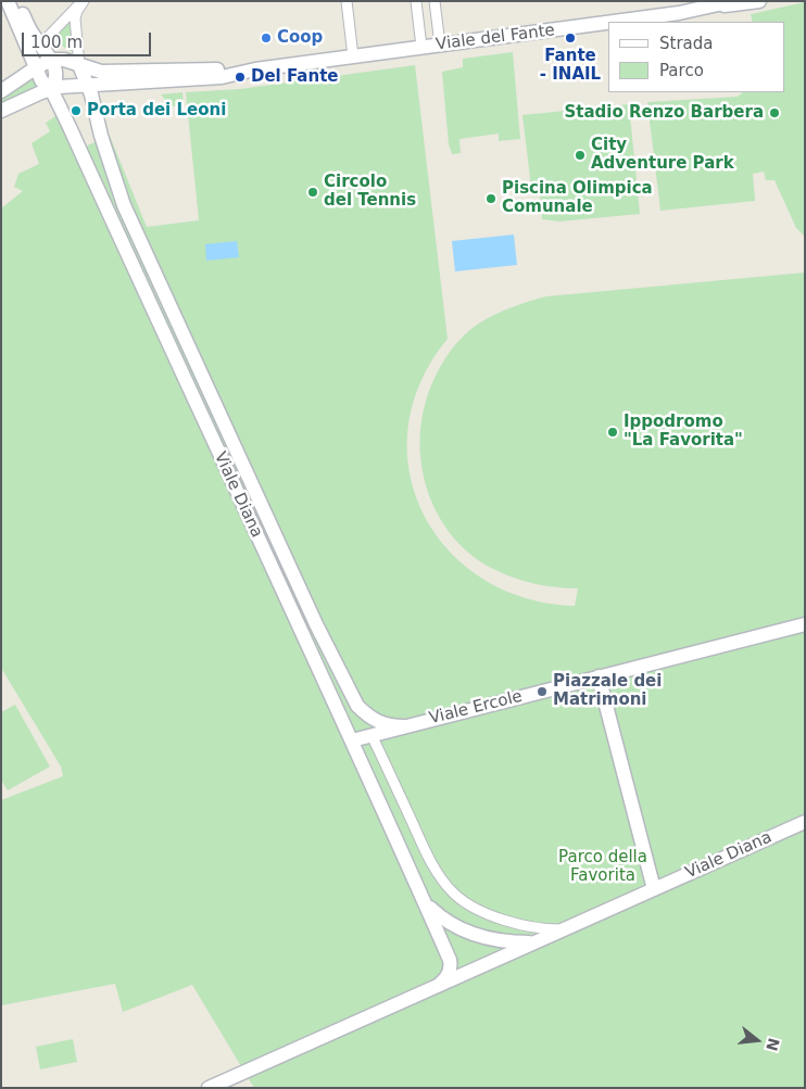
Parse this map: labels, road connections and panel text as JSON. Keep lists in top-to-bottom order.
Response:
{
  "streets": {
    "street": ["Viale del Fante", "Viale Diana", "Viale Ercole"]
  },
  "crossings": [
    ["Viale del Fante", "Viale Diana"],
    ["Viale Diana", "Viale Ercole"]
  ],
  "parks": ["Parco della Favorita"],
  "places": [
    "Coop",
    "Fante - INAIL",
    "Del Fante",
    "Porta dei Leoni",
    "Stadio Renzo Barbera",
    "City Adventure Park",
    "Circolo del Tennis",
    "Piscina Olimpica Comunale",
    "Ippodromo \"La Favorita\"",
    "Piazzale dei Matrimoni"
  ],
  "legend": ["Strada", "Parco"],
  "scale_bar": "100 m",
  "north": "right"
}
